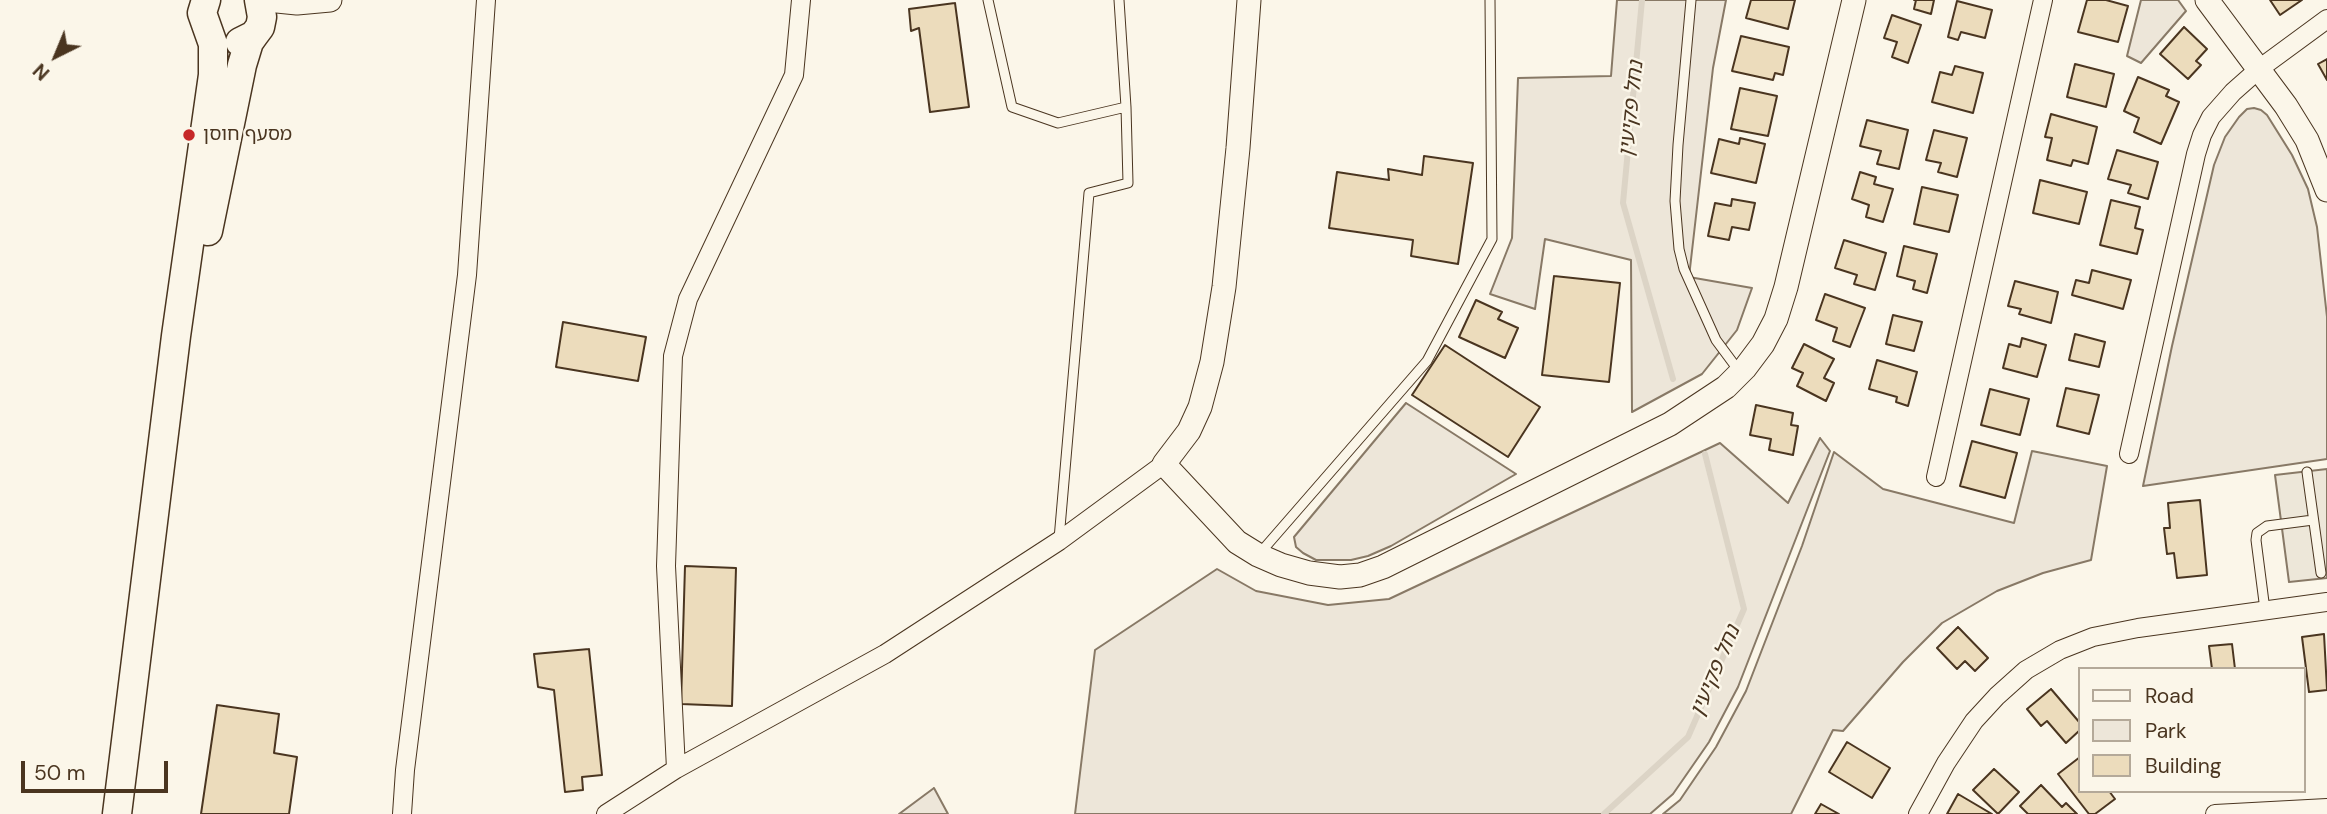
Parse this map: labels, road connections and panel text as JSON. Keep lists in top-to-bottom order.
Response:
{
  "water": ["נחל פקיעין"],
  "places": ["מסעף חוסן"],
  "legend": ["Road", "Park", "Building"],
  "scale_bar": "50 m",
  "north": "bottom left"
}
